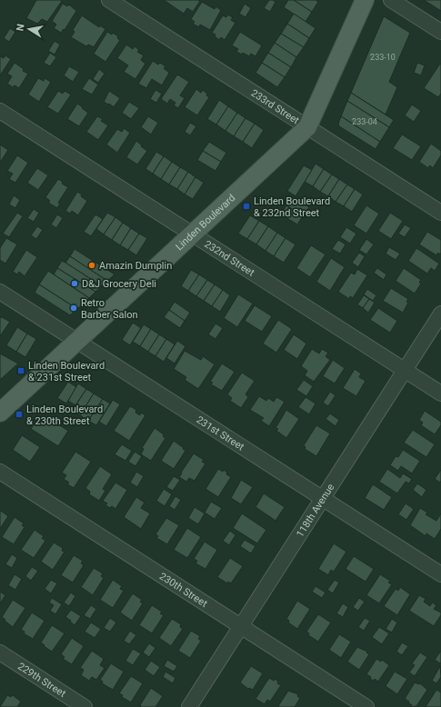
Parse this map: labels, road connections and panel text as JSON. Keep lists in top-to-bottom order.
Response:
{
  "streets": {
    "main road": ["Linden Boulevard"],
    "street": [
      "233rd Street",
      "232nd Street",
      "231st Street",
      "118th Avenue",
      "230th Street",
      "229th Street"
    ]
  },
  "crossings": [
    ["233rd Street", "Linden Boulevard"],
    ["Linden Boulevard", "232nd Street"],
    ["Linden Boulevard", "231st Street"],
    ["232nd Street", "118th Avenue"],
    ["231st Street", "118th Avenue"],
    ["118th Avenue", "230th Street"]
  ],
  "places": {
    "transit": ["Linden Boulevard & 232nd Street", "Linden Boulevard & 231st Street", "Linden Boulevard & 230th Street"],
    "other": ["Amazin Dumplin", "D&J Grocery Deli", "Retro Barber Salon"]
  },
  "house_numbers": ["233-10", "233-04"],
  "north": "left"
}
